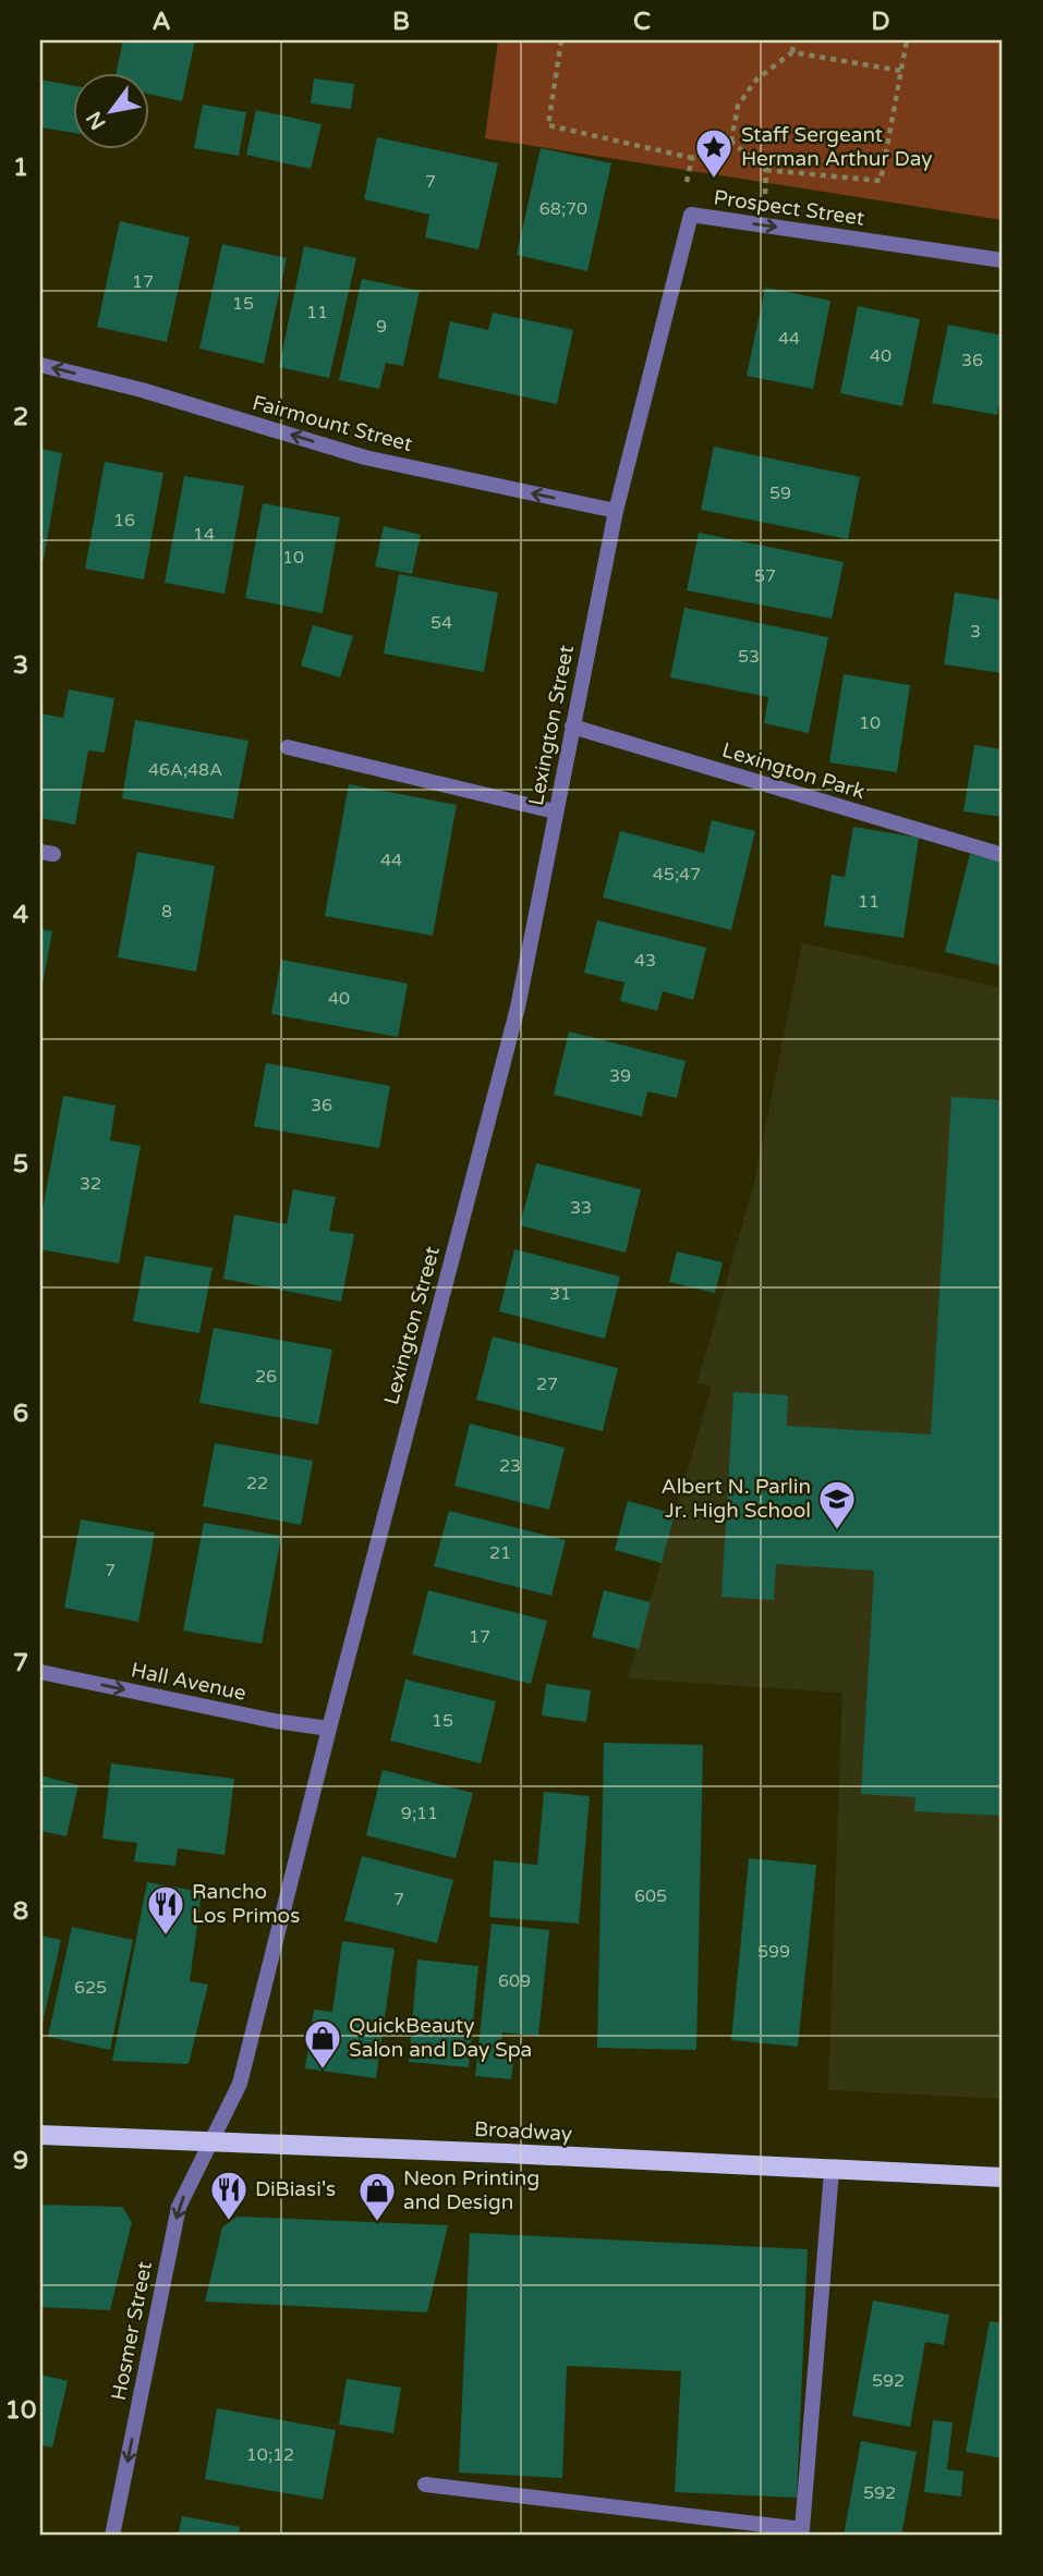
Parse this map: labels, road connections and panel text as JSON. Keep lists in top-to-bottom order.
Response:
{
  "streets": {
    "main road": ["Broadway"],
    "street": [
      "Prospect Street",
      "Fairmount Street",
      "Lexington Street",
      "Lexington Park",
      "Hall Avenue",
      "Hosmer Street"
    ]
  },
  "crossings": [
    ["Prospect Street", "Fairmount Street"],
    ["Prospect Street", "Lexington Street"],
    ["Fairmount Street", "Lexington Street"],
    ["Lexington Street", "Lexington Park"],
    ["Lexington Street", "Hall Avenue"],
    ["Lexington Street", "Broadway"],
    ["Lexington Street", "Hosmer Street"],
    ["Broadway", "Hosmer Street"]
  ],
  "one_way": [
    "Prospect Street",
    "Fairmount Street",
    "Hall Avenue",
    "Hosmer Street"
  ],
  "places": {
    "place": ["Staff Sergeant Herman Arthur Day"],
    "school or university": ["Albert N. Parlin Jr. High School"],
    "restaurant": ["Rancho Los Primos", "DiBiasi's"],
    "shop": ["QuickBeauty Salon and Day Spa", "Neon Printing and Design"]
  },
  "house_numbers": [
    "7",
    "68;70",
    "17",
    "15",
    "11",
    "9",
    "44",
    "40",
    "36",
    "59",
    "16",
    "14",
    "10",
    "57",
    "54",
    "3",
    "53",
    "10",
    "46A;48A",
    "44",
    "45;47",
    "11",
    "8",
    "43",
    "40",
    "39",
    "36",
    "32",
    "33",
    "31",
    "26",
    "27",
    "23",
    "22",
    "21",
    "7",
    "17",
    "15",
    "9;11",
    "605",
    "7",
    "599",
    "609",
    "625",
    "592",
    "10;12",
    "592"
  ],
  "north": "bottom left",
  "grid": {
    "columns": [
      "A",
      "B",
      "C",
      "D"
    ],
    "rows": [
      "1",
      "2",
      "3",
      "4",
      "5",
      "6",
      "7",
      "8",
      "9",
      "10"
    ]
  }
}
